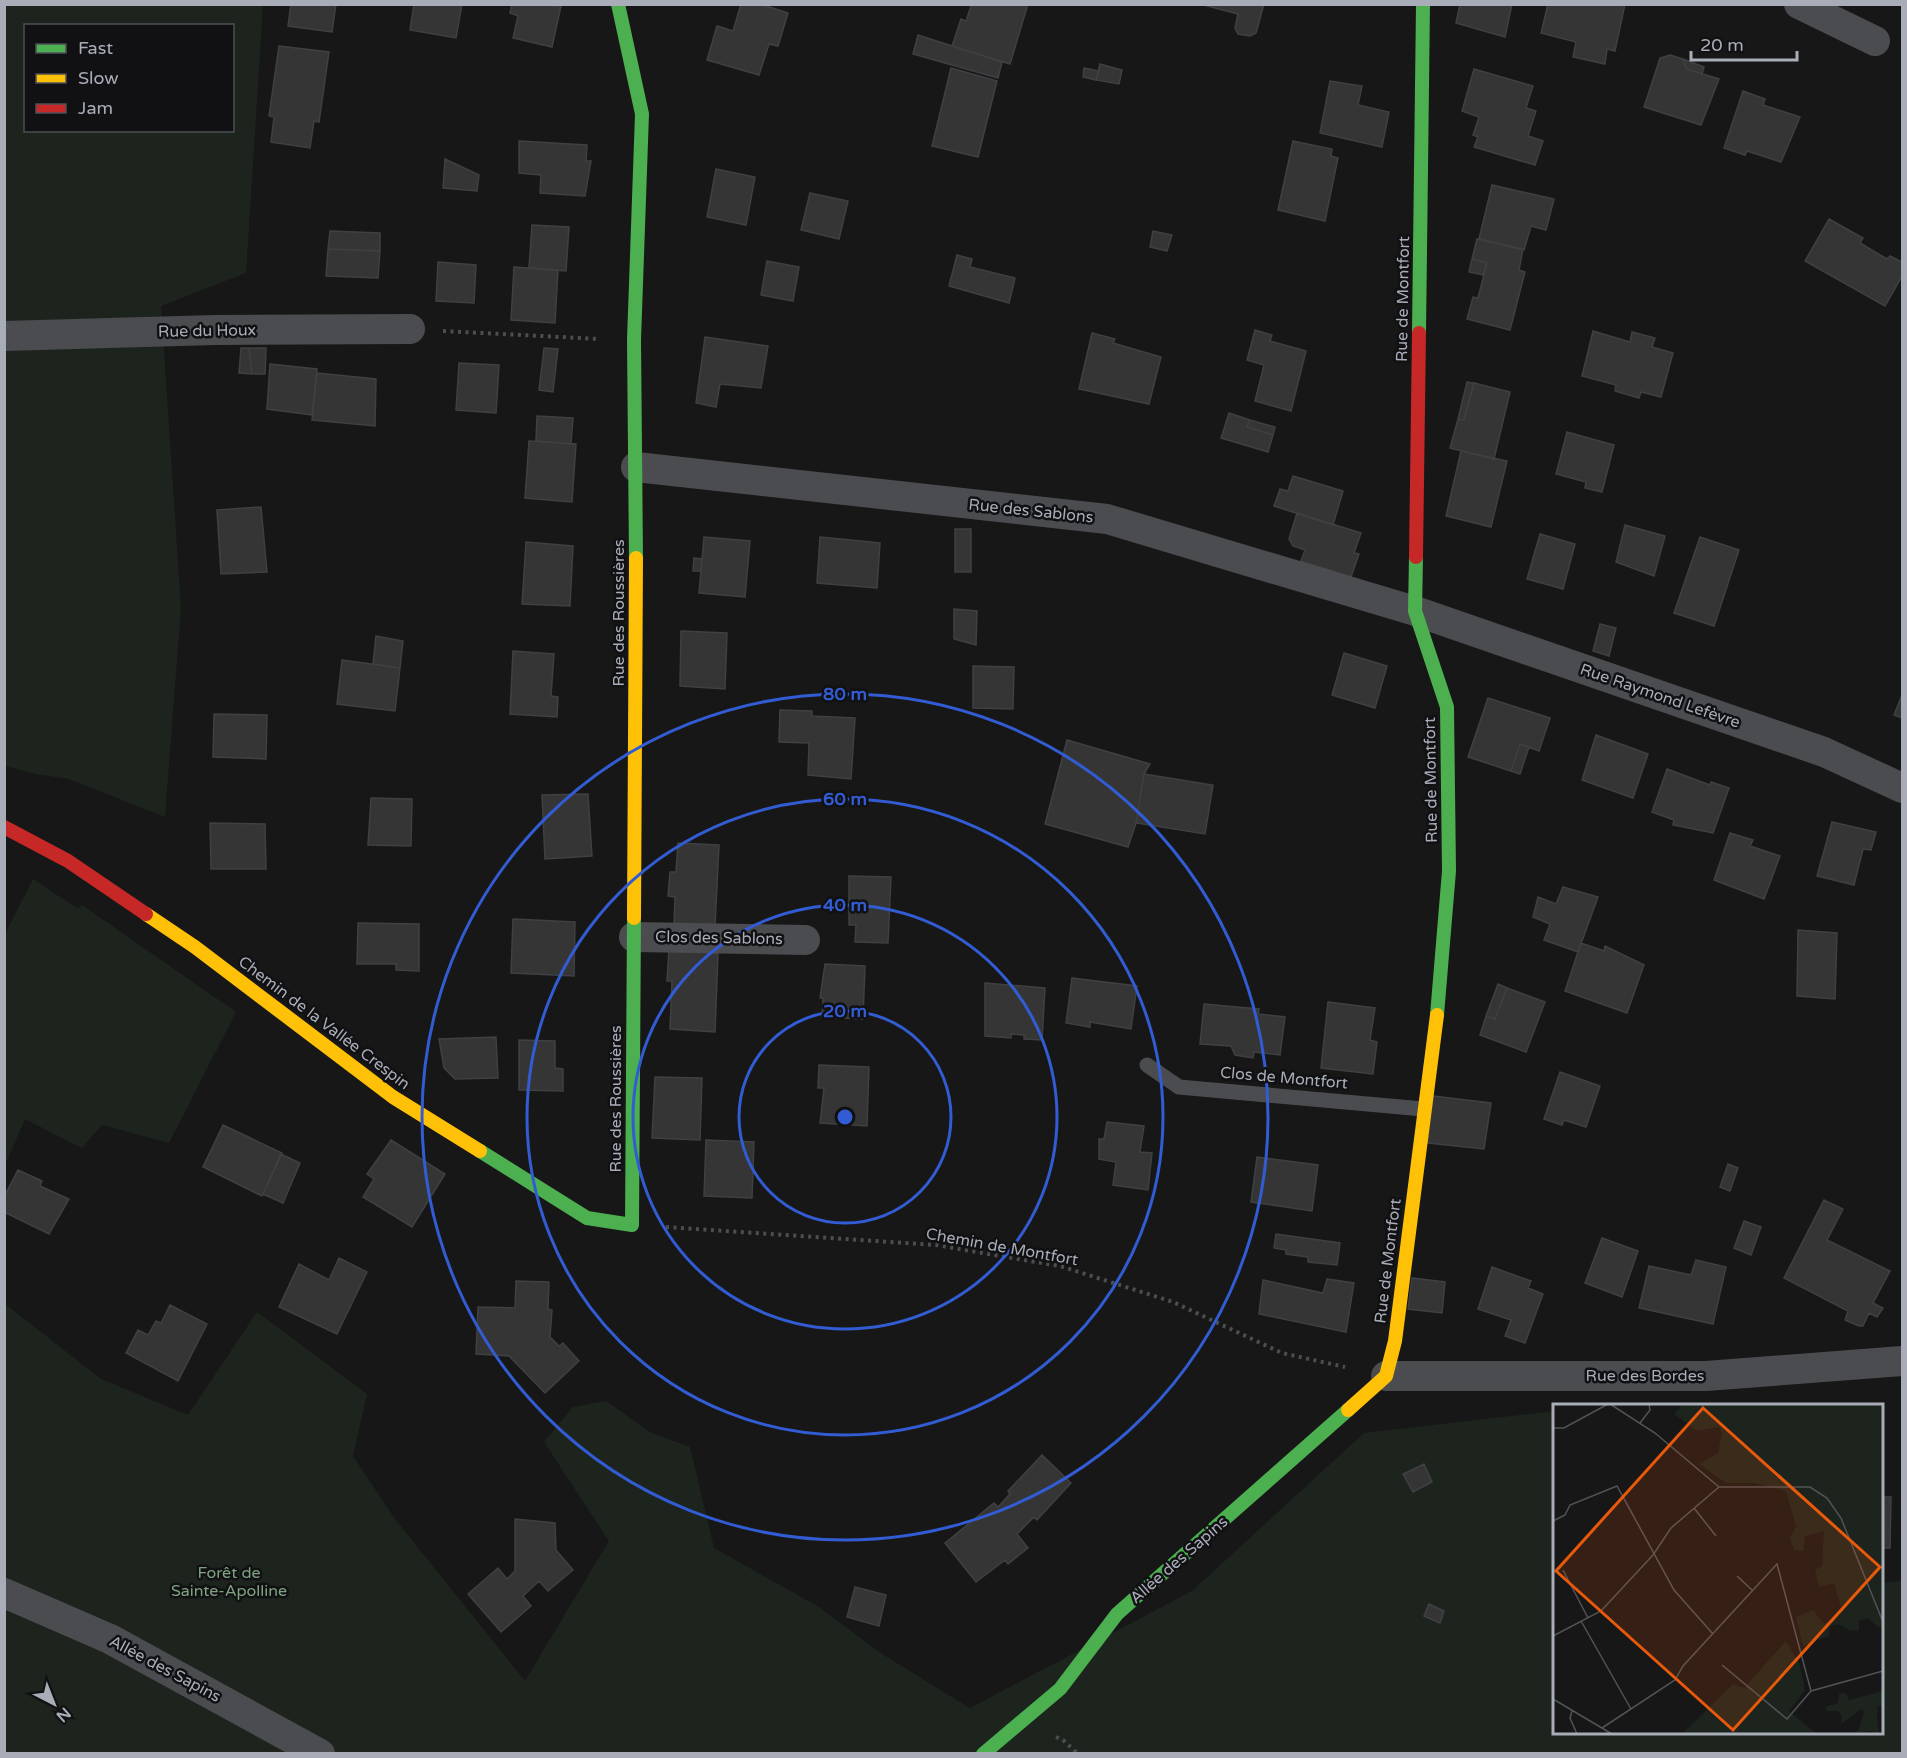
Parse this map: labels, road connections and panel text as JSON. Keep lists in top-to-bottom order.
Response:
{
  "streets": {
    "street": [
      "Rue de Montfort",
      "Rue du Houx",
      "Rue des Sablons",
      "Rue des Roussières",
      "Rue Raymond Lefèvre",
      "Clos des Sablons",
      "Chemin de la Vallée Crespin",
      "Rue des Bordes",
      "Allée des Sapins"
    ],
    "lane": ["Clos de Montfort"],
    "path": ["Chemin de Montfort"]
  },
  "crossings": [
    ["Rue de Montfort", "Rue des Sablons"],
    ["Rue de Montfort", "Rue Raymond Lefèvre"],
    ["Rue de Montfort", "Clos de Montfort"],
    ["Rue de Montfort", "Chemin de Montfort"],
    ["Rue de Montfort", "Rue des Bordes"],
    ["Rue de Montfort", "Allée des Sapins"],
    ["Rue des Sablons", "Rue des Roussières"],
    ["Rue des Sablons", "Rue Raymond Lefèvre"],
    ["Rue des Roussières", "Clos des Sablons"],
    ["Rue des Roussières", "Chemin de la Vallée Crespin"],
    ["Rue des Roussières", "Chemin de Montfort"],
    ["Chemin de la Vallée Crespin", "Chemin de Montfort"],
    ["Chemin de Montfort", "Rue des Bordes"],
    ["Chemin de Montfort", "Allée des Sapins"],
    ["Rue des Bordes", "Allée des Sapins"]
  ],
  "parks": ["Forêt de Sainte-Apolline"],
  "legend": ["Fast", "Slow", "Jam"],
  "scale_bar": "20 m",
  "north": "bottom right",
  "rings": [
    "80 m",
    "60 m",
    "40 m",
    "20 m"
  ]
}
